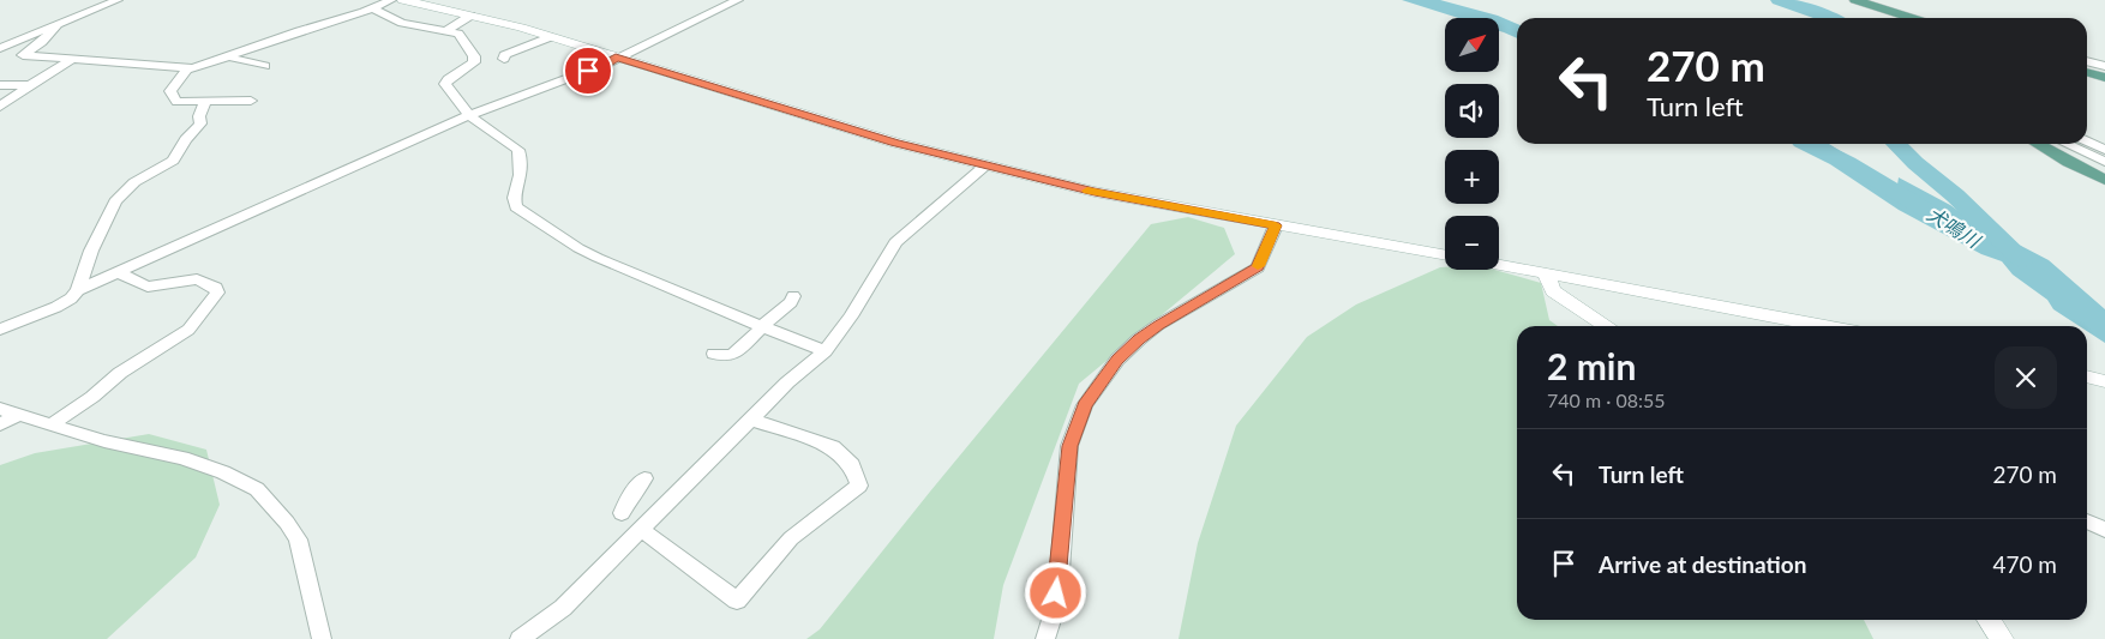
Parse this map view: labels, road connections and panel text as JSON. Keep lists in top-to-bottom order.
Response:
{
  "water": ["犬鳴川"],
  "north": "top right",
  "page": {
    "map_buttons": ["+", "−"],
    "turn": ["270 m", "Turn left"],
    "heading": ["2 min", "740 m · 08:55"],
    "list": [
      {
        "name": "Turn left",
        "value": "270 m"
      },
      {
        "name": "Arrive at destination",
        "value": "470 m"
      }
    ]
  }
}
